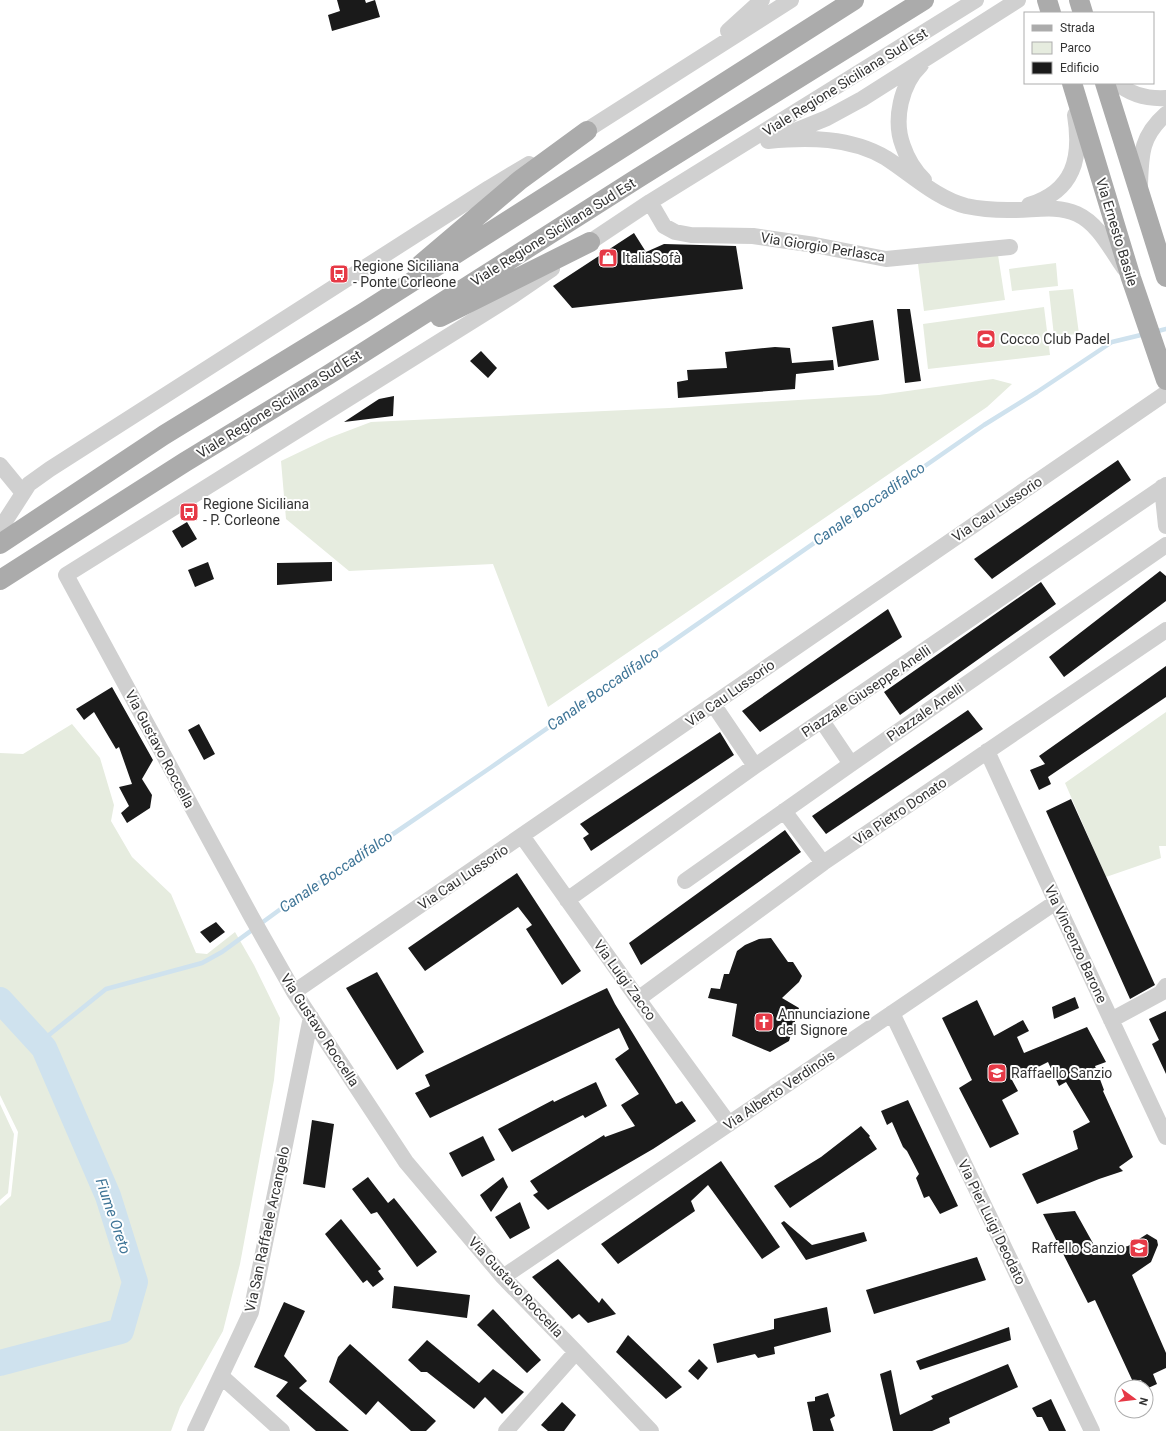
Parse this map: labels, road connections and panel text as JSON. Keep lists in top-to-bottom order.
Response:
{
  "streets": {
    "main road": ["Viale Regione Siciliana Sud Est", "Via Ernesto Basile"],
    "street": [
      "Via Giorgio Perlasca",
      "Via Cau Lussorio",
      "Piazzale Giuseppe Anelli",
      "Piazzale Anelli",
      "Via Gustavo Roccella",
      "Via Pietro Donato",
      "Via Vincenzo Barone",
      "Via Luigi Zacco",
      "Via Alberto Verdinois",
      "Via Pier Luigi Deodato",
      "Via San Raffaele Arcangelo"
    ]
  },
  "crossings": [
    ["Viale Regione Siciliana Sud Est", "Via Giorgio Perlasca"],
    ["Viale Regione Siciliana Sud Est", "Via Gustavo Roccella"],
    ["Via Cau Lussorio", "Via Gustavo Roccella"],
    ["Via Cau Lussorio", "Via Luigi Zacco"],
    ["Piazzale Giuseppe Anelli", "Via Luigi Zacco"],
    ["Via Gustavo Roccella", "Via Alberto Verdinois"],
    ["Via Gustavo Roccella", "Via San Raffaele Arcangelo"],
    ["Via Pietro Donato", "Via Vincenzo Barone"],
    ["Via Pietro Donato", "Via Luigi Zacco"],
    ["Via Vincenzo Barone", "Via Alberto Verdinois"],
    ["Via Luigi Zacco", "Via Alberto Verdinois"],
    ["Via Alberto Verdinois", "Via Pier Luigi Deodato"]
  ],
  "water": ["Canale Boccadifalco", "Fiume Oreto"],
  "places": {
    "shop": ["ItaliaSofà"],
    "bus stop": ["Regione Siciliana - Ponte Corleone", "Regione Siciliana - P. Corleone"],
    "sports": ["Cocco Club Padel"],
    "church": ["Annunciazione del Signore"],
    "school or university": ["Raffaello Sanzio", "Raffello Sanzio"]
  },
  "legend": ["Strada", "Parco", "Edificio"],
  "north": "right"
}
